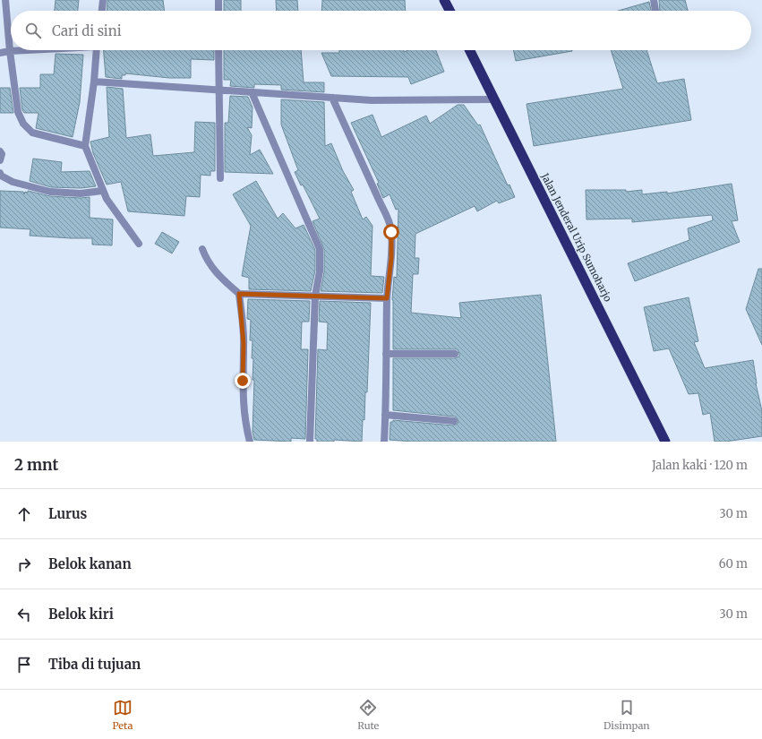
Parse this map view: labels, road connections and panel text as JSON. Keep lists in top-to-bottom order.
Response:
{
  "streets": {
    "highway": ["Jalan Jenderal Urip Sumoharjo"]
  },
  "page": {
    "search": "Cari di sini",
    "heading": ["2 mnt", "Jalan kaki · 120 m"],
    "list": [
      ["Lurus", "30 m"],
      ["Belok kanan", "60 m"],
      ["Belok kiri", "30 m"],
      "Tiba di tujuan"
    ],
    "nav": ["Peta", "Rute", "Disimpan"]
  }
}
